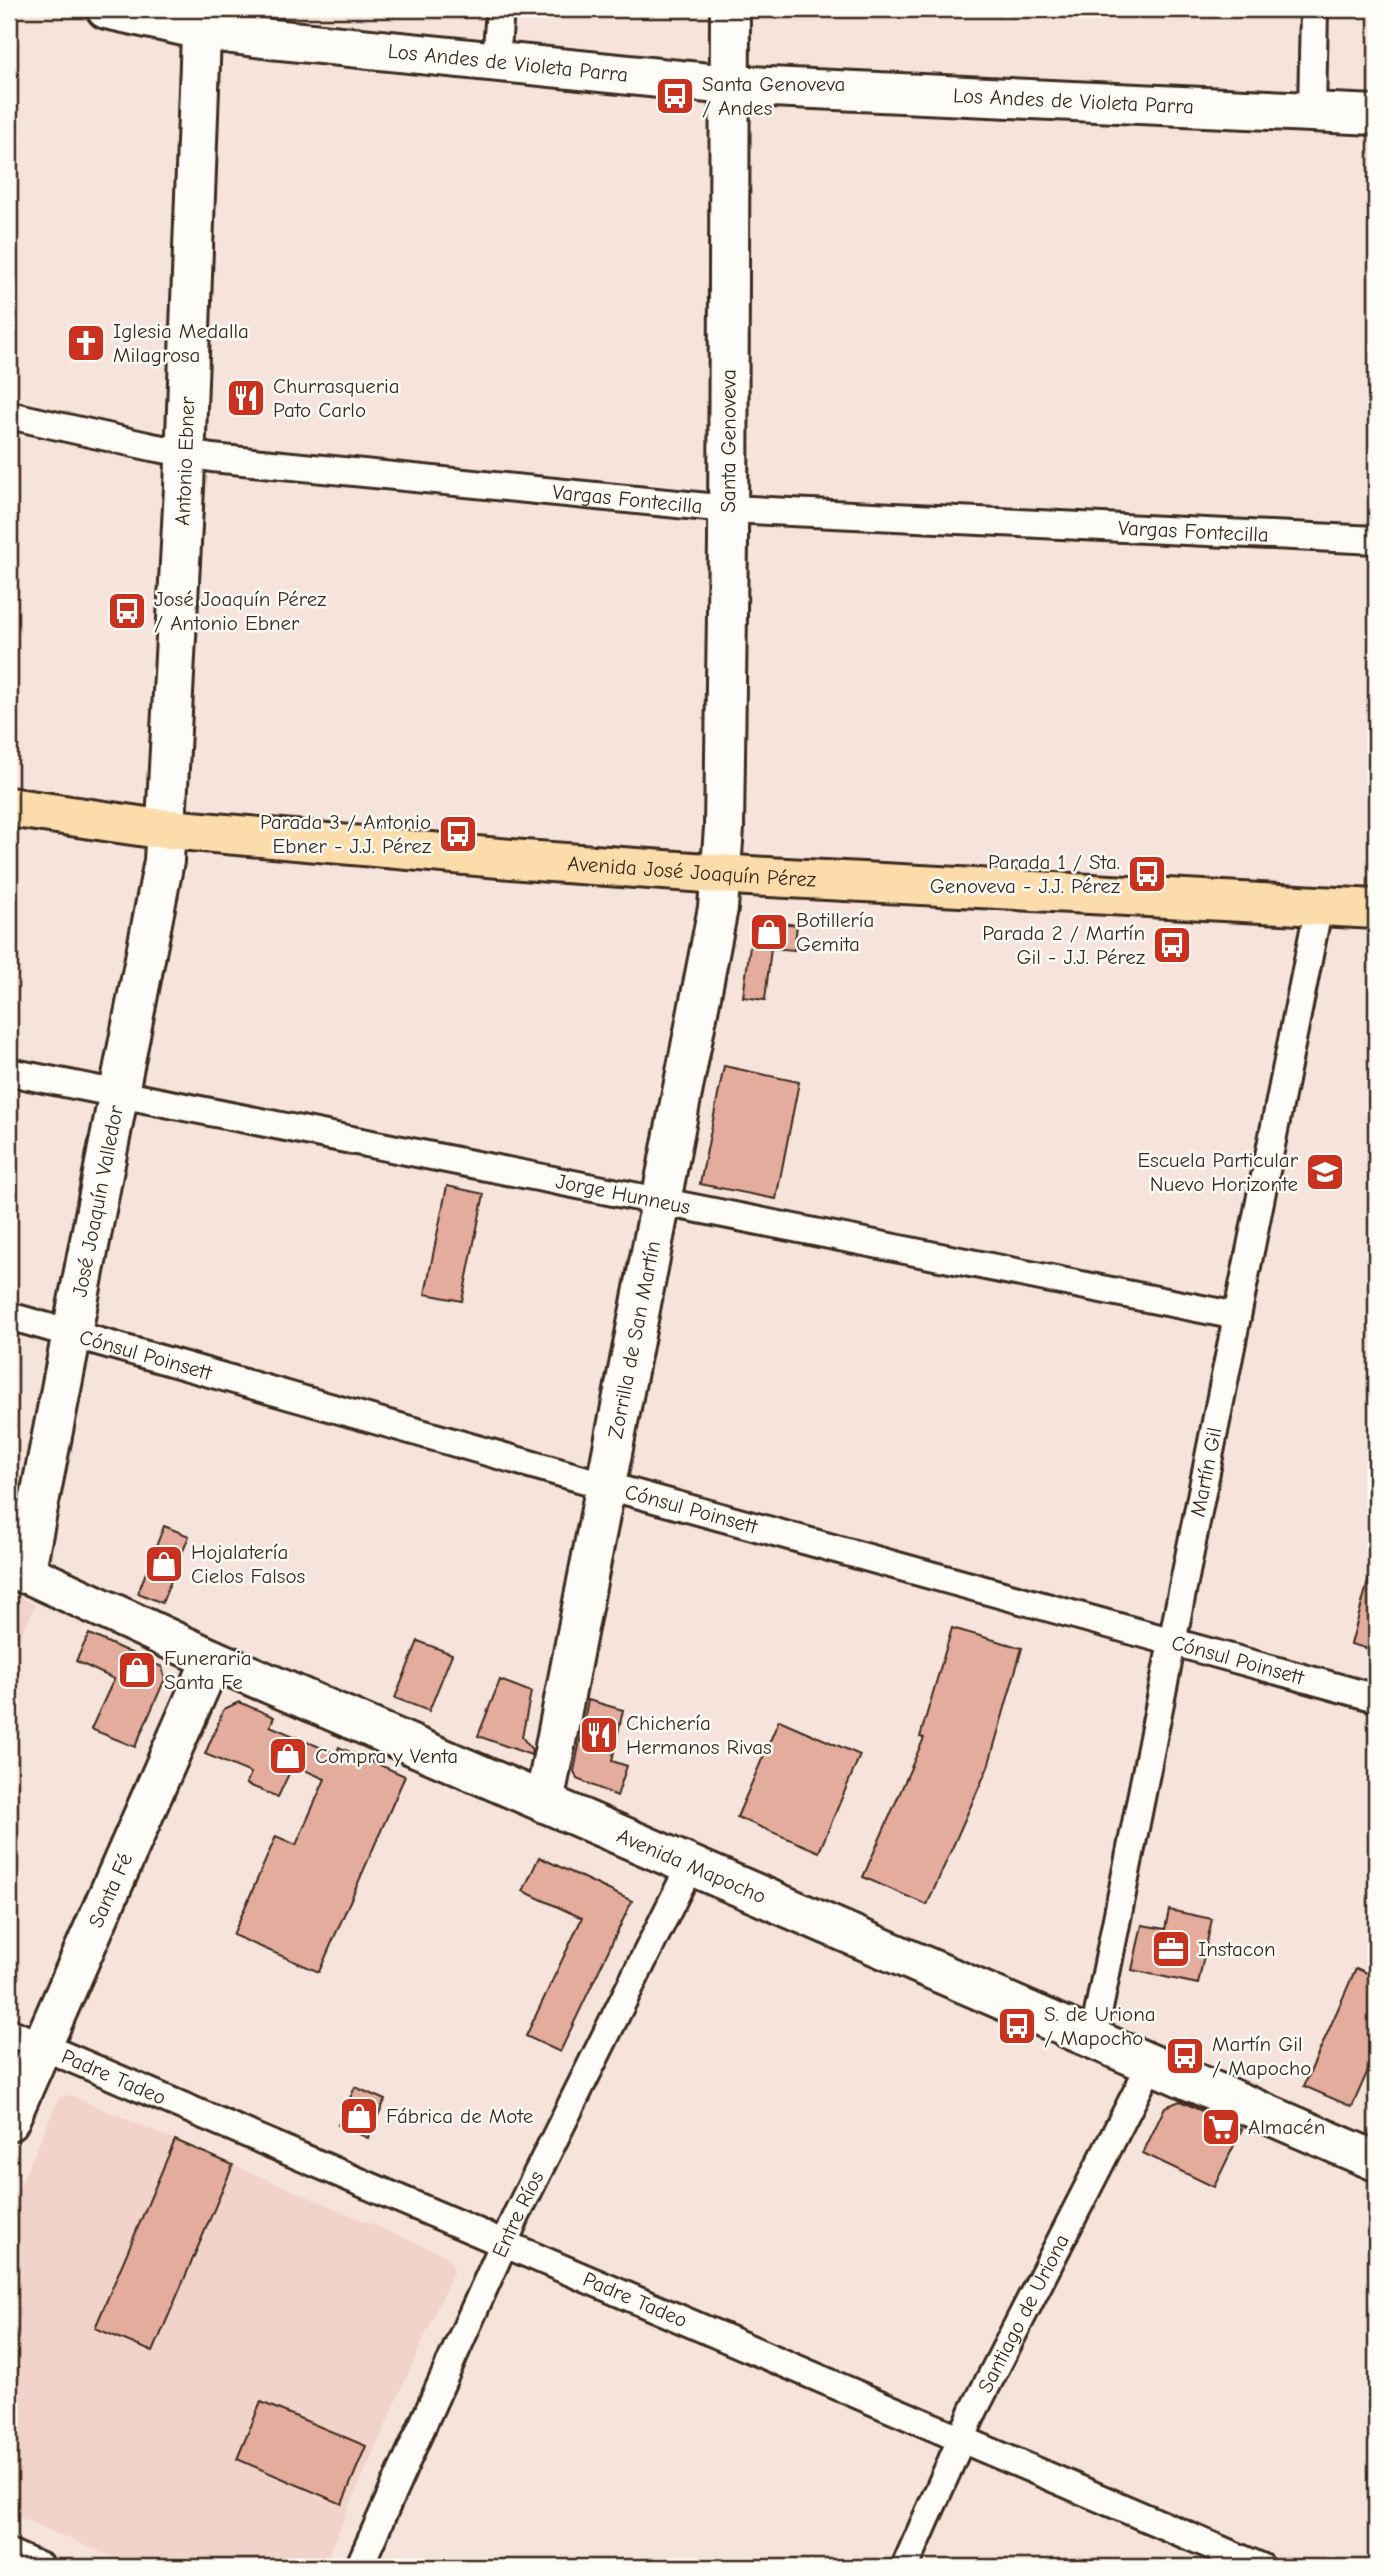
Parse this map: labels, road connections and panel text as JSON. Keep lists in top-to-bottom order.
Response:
{
  "streets": {
    "main road": ["Avenida José Joaquín Pérez"],
    "street": [
      "Los Andes de Violeta Parra",
      "Santa Genoveva",
      "Antonio Ebner",
      "Vargas Fontecilla",
      "Jorge Hunneus",
      "José Joaquín Valledor",
      "Zorrilla de San Martín",
      "Cónsul Poinsett",
      "Martín Gil",
      "Avenida Mapocho",
      "Santa Fé",
      "Padre Tadeo",
      "Entre Ríos",
      "Santiago de Uriona"
    ]
  },
  "crossings": [
    ["Los Andes de Violeta Parra", "Santa Genoveva"],
    ["Los Andes de Violeta Parra", "Antonio Ebner"],
    ["Santa Genoveva", "Vargas Fontecilla"],
    ["Santa Genoveva", "Avenida José Joaquín Pérez"],
    ["Santa Genoveva", "Zorrilla de San Martín"],
    ["Antonio Ebner", "Vargas Fontecilla"],
    ["Antonio Ebner", "Avenida José Joaquín Pérez"],
    ["Antonio Ebner", "José Joaquín Valledor"],
    ["Avenida José Joaquín Pérez", "José Joaquín Valledor"],
    ["Avenida José Joaquín Pérez", "Zorrilla de San Martín"],
    ["Avenida José Joaquín Pérez", "Martín Gil"],
    ["Jorge Hunneus", "José Joaquín Valledor"],
    ["Jorge Hunneus", "Zorrilla de San Martín"],
    ["Jorge Hunneus", "Martín Gil"],
    ["José Joaquín Valledor", "Cónsul Poinsett"],
    ["José Joaquín Valledor", "Avenida Mapocho"],
    ["Zorrilla de San Martín", "Cónsul Poinsett"],
    ["Zorrilla de San Martín", "Avenida Mapocho"],
    ["Cónsul Poinsett", "Martín Gil"],
    ["Martín Gil", "Avenida Mapocho"],
    ["Avenida Mapocho", "Santa Fé"],
    ["Avenida Mapocho", "Entre Ríos"],
    ["Avenida Mapocho", "Santiago de Uriona"],
    ["Santa Fé", "Padre Tadeo"],
    ["Padre Tadeo", "Entre Ríos"],
    ["Padre Tadeo", "Santiago de Uriona"]
  ],
  "places": {
    "bus stop": [
      "Santa Genoveva / Andes",
      "José Joaquín Pérez / Antonio Ebner",
      "Parada 3 / Antonio Ebner - J.J. Pérez",
      "Parada 1 / Sta. Genoveva - J.J. Pérez",
      "Parada 2 / Martín Gil - J.J. Pérez",
      "S. de Uriona / Mapocho",
      "Martín Gil / Mapocho"
    ],
    "church": ["Iglesia Medalla Milagrosa"],
    "restaurant": ["Churrasqueria Pato Carlo", "Chichería Hermanos Rivas"],
    "shop": [
      "Botillería Gemita",
      "Hojalatería Cielos Falsos",
      "Funeraria Santa Fe",
      "Compra y Venta",
      "Fábrica de Mote"
    ],
    "school or university": ["Escuela Particular Nuevo Horizonte"],
    "office": ["Instacon"],
    "supermarket": ["Almacén"]
  }
}
